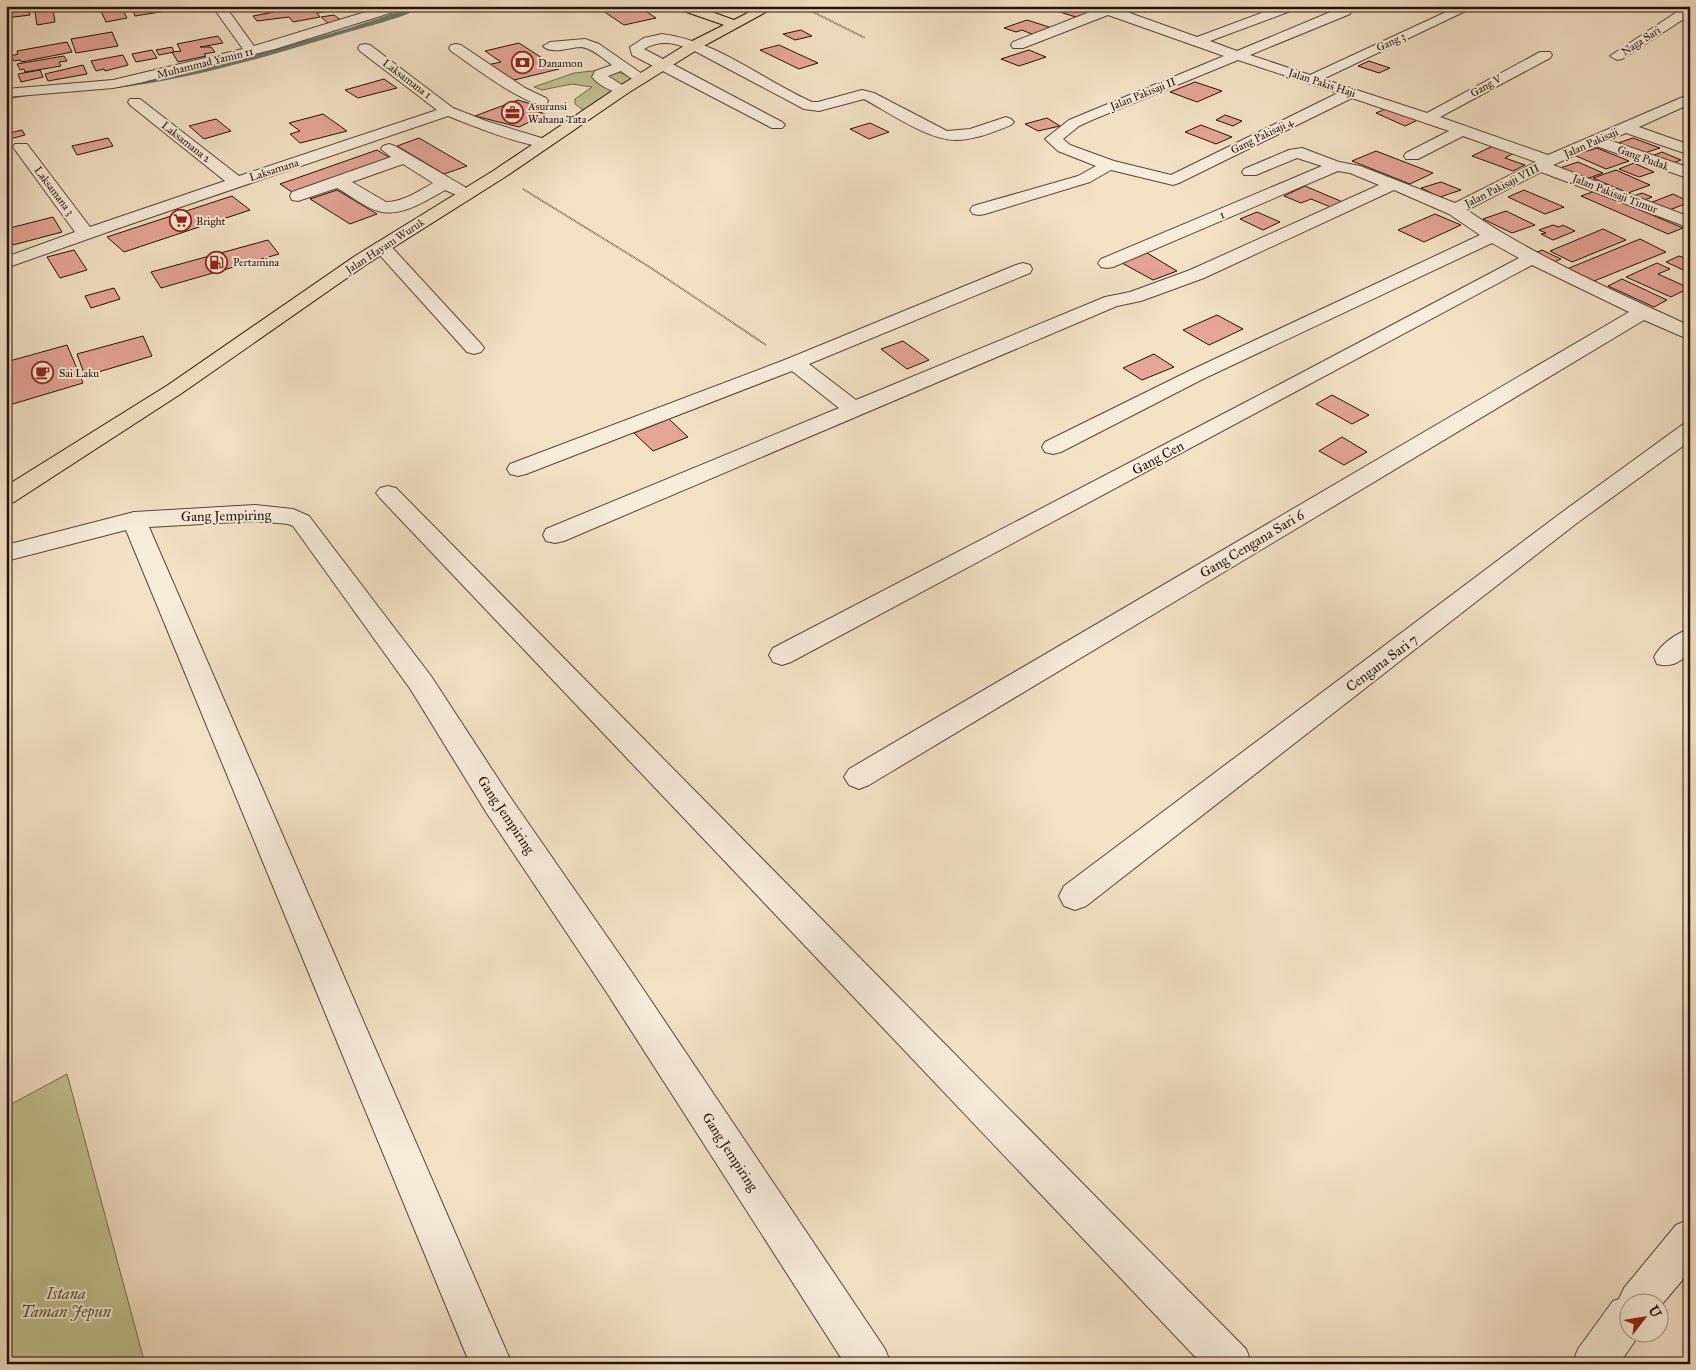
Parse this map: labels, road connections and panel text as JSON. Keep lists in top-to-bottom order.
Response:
{
  "streets": {
    "main road": ["Jalan Hayam Wuruk"],
    "street": [
      "Naga Sari",
      "Gang 3",
      "Muhammad Yamin 11",
      "Laksamana 1",
      "Jalan Pakis Haji",
      "Gang V",
      "Jalan Pakisaji II",
      "Gang Pakisaji 4",
      "Laksamana 2",
      "Jalan Pakisaji",
      "Gang Pudak",
      "Laksamana",
      "Jalan Pakisaji VIII",
      "Laksamana 3",
      "Jalan Pakisaji Timur",
      "1",
      "Gang Cen",
      "Gang Jempiring",
      "Gang Cengana Sari 6",
      "Cengana Sari 7"
    ]
  },
  "crossings": [
    ["Gang 3", "Jalan Pakis Haji"],
    ["Laksamana 1", "Laksamana"],
    ["Jalan Pakis Haji", "Gang V"],
    ["Jalan Pakis Haji", "Jalan Pakisaji II"],
    ["Jalan Pakis Haji", "Gang Pakisaji 4"],
    ["Jalan Pakis Haji", "Jalan Pakisaji"],
    ["Jalan Pakis Haji", "Jalan Pakisaji VIII"],
    ["Jalan Pakis Haji", "Jalan Pakisaji Timur"],
    ["Jalan Pakisaji II", "Gang Pakisaji 4"],
    ["Laksamana 2", "Laksamana"],
    ["Jalan Pakisaji", "Gang Pudak"],
    ["Jalan Pakisaji", "Jalan Pakisaji VIII"],
    ["Jalan Pakisaji", "Jalan Pakisaji Timur"],
    ["Laksamana", "Laksamana 3"],
    ["Jalan Pakisaji VIII", "Jalan Pakisaji Timur"]
  ],
  "parks": ["Istana Taman Jepun"],
  "places": {
    "bank": ["Danamon"],
    "office": ["Asuransi Wahana Tata"],
    "supermarket": ["Bright"],
    "fuel station": ["Pertamina"],
    "cafe": ["Sai Laku"]
  },
  "north": "top right"
}
